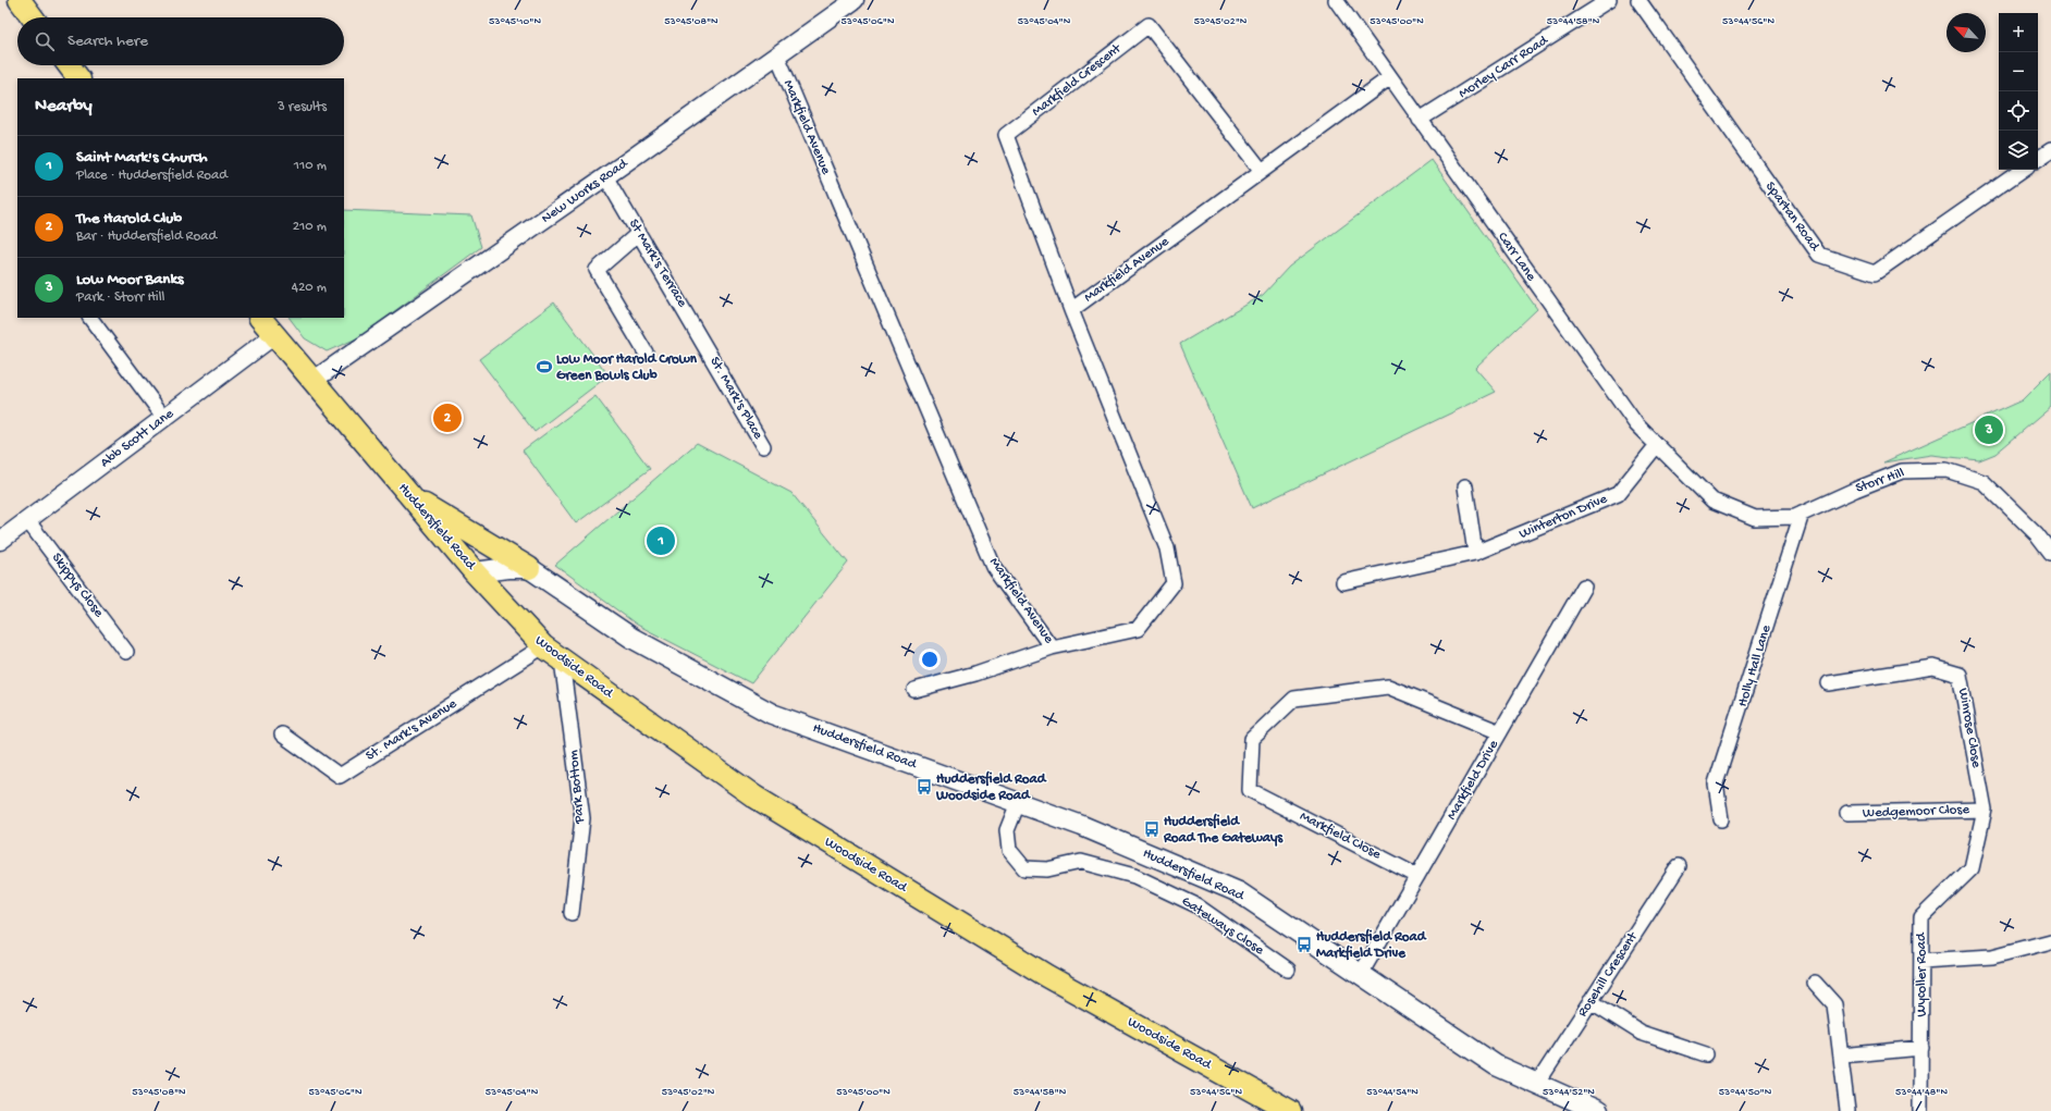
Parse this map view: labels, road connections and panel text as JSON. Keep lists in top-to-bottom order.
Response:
{
  "streets": {
    "main road": ["Huddersfield Road", "Woodside Road"],
    "street": [
      "Morley Carr Road",
      "Markfield Crescent",
      "Markfield Avenue",
      "New Works Road",
      "Spartan Road",
      "Carr Lane",
      "St Mark's Terrace",
      "St. Mark's Place",
      "Abb Scott Lane",
      "Storr Hill",
      "Winterton Drive",
      "Skippys Close",
      "Holly Hall Lane",
      "Winrose Close",
      "St. Mark's Avenue",
      "Markfield Drive",
      "Park Bottom",
      "Wedgemoor Close",
      "Markfield Close",
      "Gateways Close",
      "Rosehill Crescent",
      "Wycoller Road"
    ]
  },
  "crossings": [
    ["Morley Carr Road", "Carr Lane"],
    ["Markfield Crescent", "Markfield Avenue"],
    ["Markfield Avenue", "New Works Road"],
    ["Markfield Avenue", "Carr Lane"],
    ["New Works Road", "St Mark's Terrace"],
    ["New Works Road", "Huddersfield Road"],
    ["Carr Lane", "Storr Hill"],
    ["Carr Lane", "Winterton Drive"],
    ["St Mark's Terrace", "St. Mark's Place"],
    ["Abb Scott Lane", "Huddersfield Road"],
    ["Abb Scott Lane", "Skippys Close"],
    ["Storr Hill", "Holly Hall Lane"],
    ["Huddersfield Road", "Woodside Road"],
    ["Huddersfield Road", "Markfield Drive"],
    ["Huddersfield Road", "Gateways Close"],
    ["Huddersfield Road", "Rosehill Crescent"],
    ["Woodside Road", "St. Mark's Avenue"],
    ["Woodside Road", "Park Bottom"],
    ["Winrose Close", "Wedgemoor Close"],
    ["Winrose Close", "Wycoller Road"],
    ["Markfield Drive", "Markfield Close"],
    ["Wedgemoor Close", "Wycoller Road"]
  ],
  "places": {
    "sports": ["Low Moor Harold Crown Green Bowls Club"],
    "bus stop": ["Huddersfield Road Woodside Road", "Huddersfield Road The Gateways", "Huddersfield Road Markfield Drive"]
  },
  "north": "top left",
  "page": {
    "map_buttons": ["+", "−"],
    "search": "Search here",
    "heading": ["Nearby", "3 results"],
    "list": [
      {
        "mark": "1",
        "name": "Saint Mark's Church",
        "note": "Place · Huddersfield Road",
        "value": "110 m"
      },
      {
        "mark": "2",
        "name": "The Harold Club",
        "note": "Bar · Huddersfield Road",
        "value": "210 m"
      },
      {
        "mark": "3",
        "name": "Low Moor Banks",
        "note": "Park · Storr Hill",
        "value": "420 m"
      }
    ],
    "pins": ["2", "3", "1"]
  },
  "coordinates": [
    "53°45'10\"N",
    "53°45'08\"N",
    "53°45'06\"N",
    "53°45'04\"N",
    "53°45'02\"N",
    "53°45'00\"N",
    "53°44'58\"N",
    "53°44'56\"N",
    "53°44'54\"N",
    "53°44'52\"N",
    "53°44'50\"N",
    "53°44'48\"N"
  ]
}
